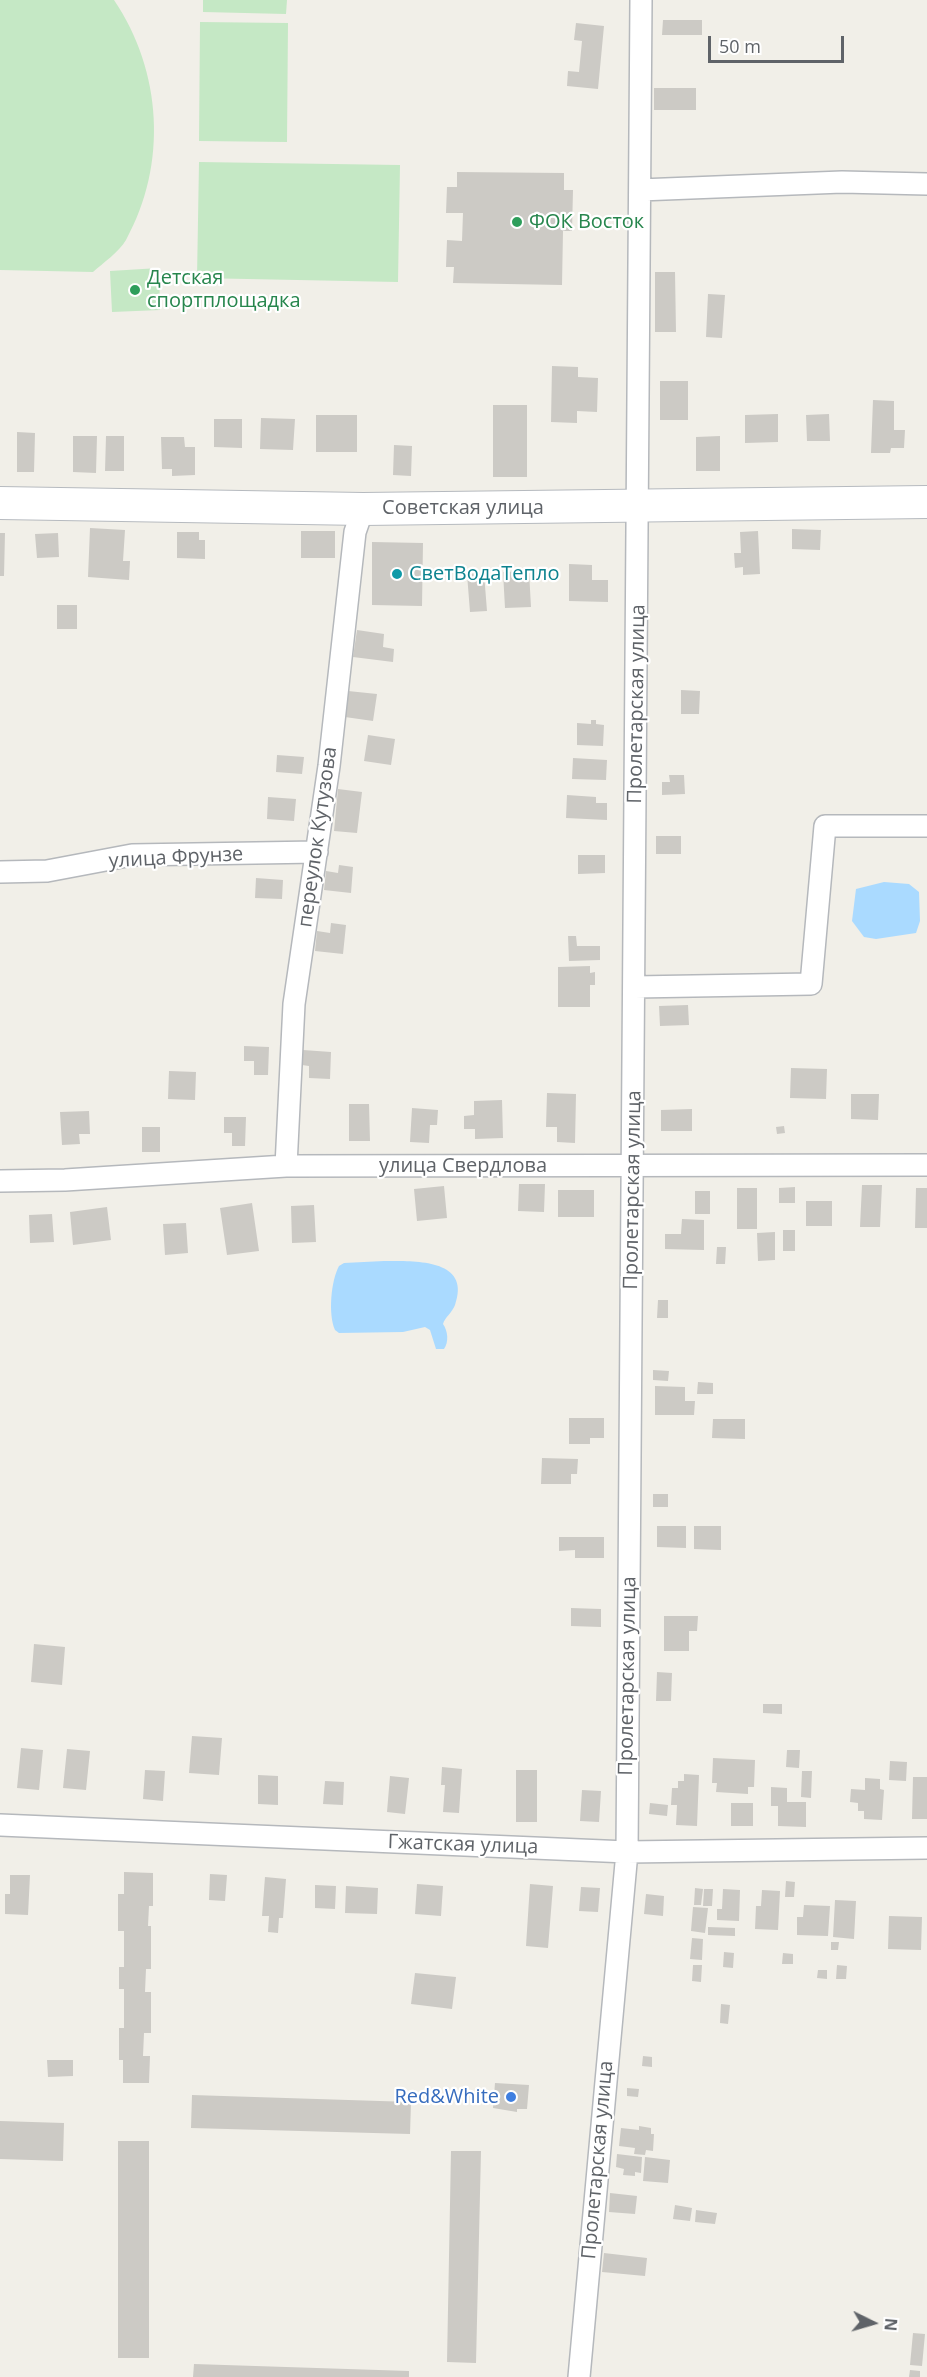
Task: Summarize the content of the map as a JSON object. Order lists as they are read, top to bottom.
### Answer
{
  "streets": {
    "main road": ["Советская улица"],
    "street": [
      "Пролетарская улица",
      "переулок Кутузова",
      "улица Фрунзе",
      "улица Свердлова",
      "Гжатская улица"
    ]
  },
  "crossings": [
    ["Советская улица", "Пролетарская улица"],
    ["Советская улица", "переулок Кутузова"],
    ["Пролетарская улица", "улица Свердлова"],
    ["Пролетарская улица", "Гжатская улица"],
    ["переулок Кутузова", "улица Фрунзе"],
    ["переулок Кутузова", "улица Свердлова"]
  ],
  "places": [
    "ФОК Восток",
    "Детская спортплощадка",
    "СветВодаТепло",
    "Red&White"
  ],
  "scale_bar": "50 m",
  "north": "right"
}
